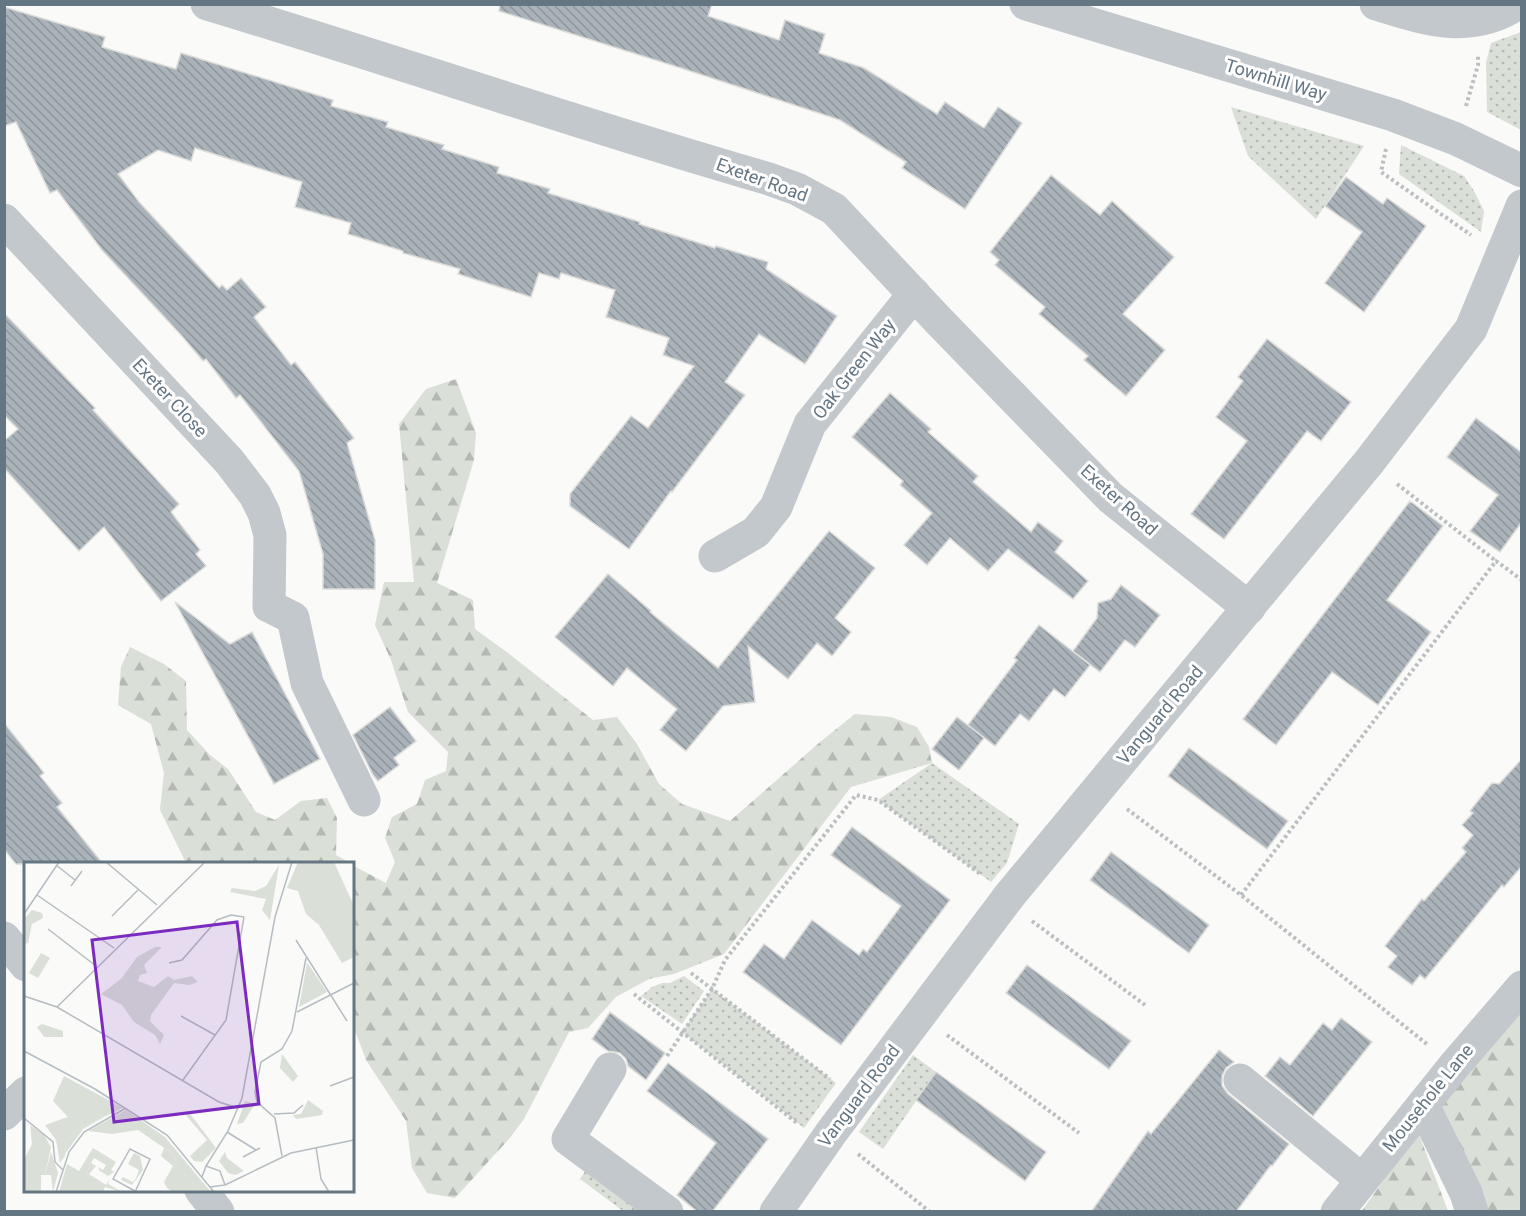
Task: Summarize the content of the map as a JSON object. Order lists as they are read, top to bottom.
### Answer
{
  "streets": {
    "street": [
      "Townhill Way",
      "Exeter Road",
      "Oak Green Way",
      "Exeter Close",
      "Vanguard Road",
      "Mousehole Lane"
    ]
  },
  "crossings": [
    ["Exeter Road", "Oak Green Way"],
    ["Exeter Road", "Vanguard Road"]
  ]
}
